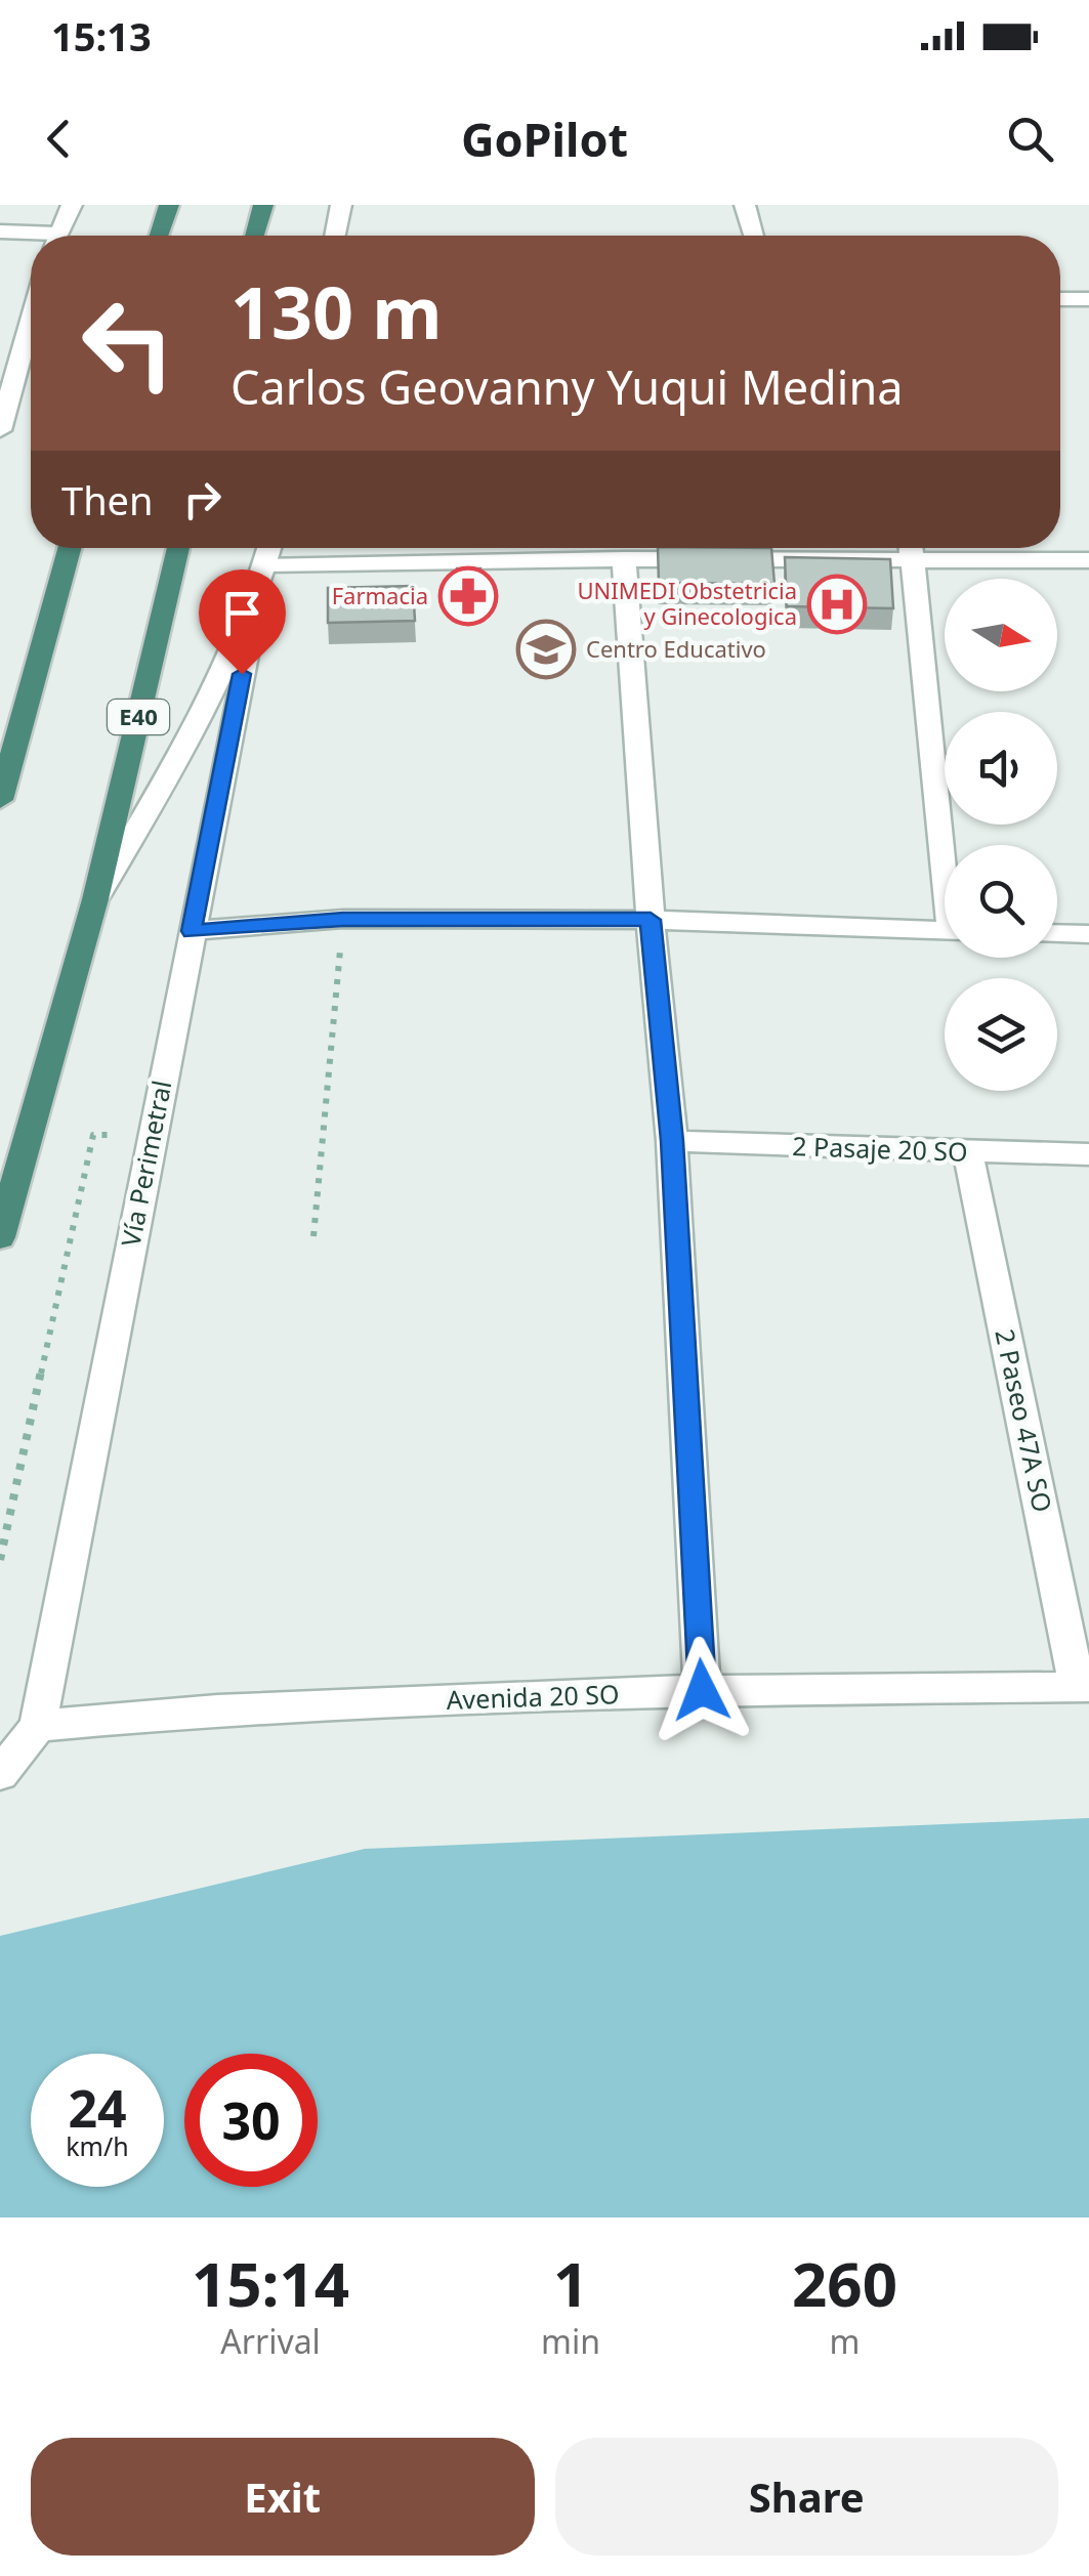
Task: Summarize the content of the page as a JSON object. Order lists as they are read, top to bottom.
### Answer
{
  "streets": {
    "highway": ["E40", "Vía Perimetral"],
    "street": ["2 Pasaje 20 SO", "2 Paseo 47A SO", "Avenida 20 SO"]
  },
  "crossings": [
    ["2 Pasaje 20 SO", "2 Paseo 47A SO"],
    ["Vía Perimetral", "Avenida 20 SO"],
    ["2 Paseo 47A SO", "Avenida 20 SO"]
  ],
  "places": {
    "pharmacy": ["Farmacia"],
    "hospital": ["UNIMEDI Obstetricia y Ginecologica"],
    "school or university": ["Centro Educativo"]
  },
  "north": "right",
  "page": {
    "status": "15:13",
    "header": "GoPilot",
    "turn": ["130 m", "Carlos Geovanny Yuqui Medina"],
    "then": "Then",
    "speed": "24 km/h",
    "limit": "30",
    "eta": [
      "15:14",
      "Arrival",
      "1",
      "min",
      "260",
      "m"
    ],
    "buttons": ["Exit", "Share"]
  }
}
